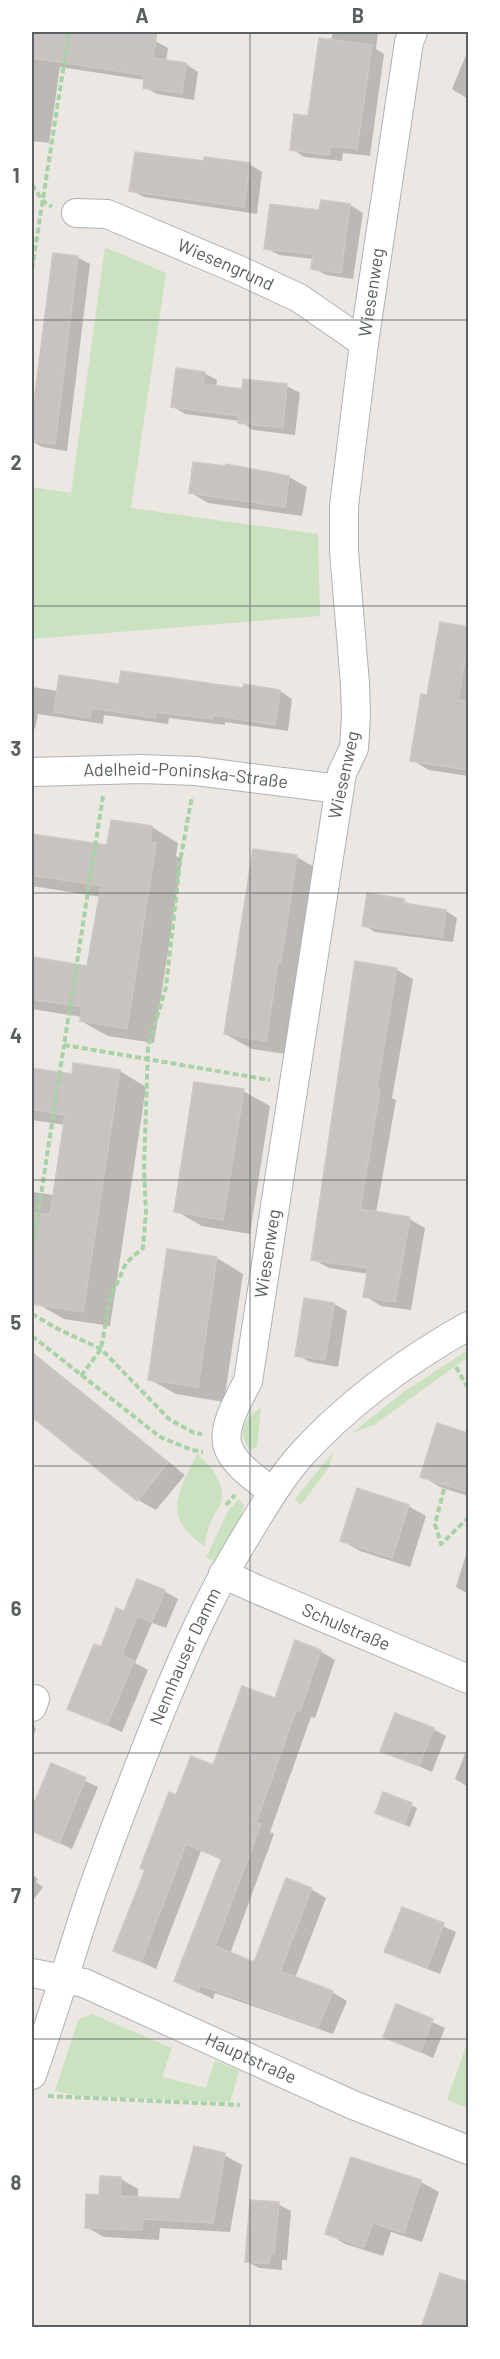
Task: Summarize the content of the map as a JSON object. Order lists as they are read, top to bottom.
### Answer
{
  "streets": {
    "street": [
      "Wiesengrund",
      "Wiesenweg",
      "Adelheid-Poninska-Straße",
      "Schulstraße",
      "Nennhauser Damm",
      "Hauptstraße"
    ]
  },
  "crossings": [
    ["Wiesengrund", "Wiesenweg"],
    ["Wiesenweg", "Adelheid-Poninska-Straße"],
    ["Schulstraße", "Nennhauser Damm"],
    ["Nennhauser Damm", "Hauptstraße"]
  ],
  "grid": {
    "columns": ["A", "B"],
    "rows": [
      "1",
      "2",
      "3",
      "4",
      "5",
      "6",
      "7",
      "8"
    ]
  }
}
